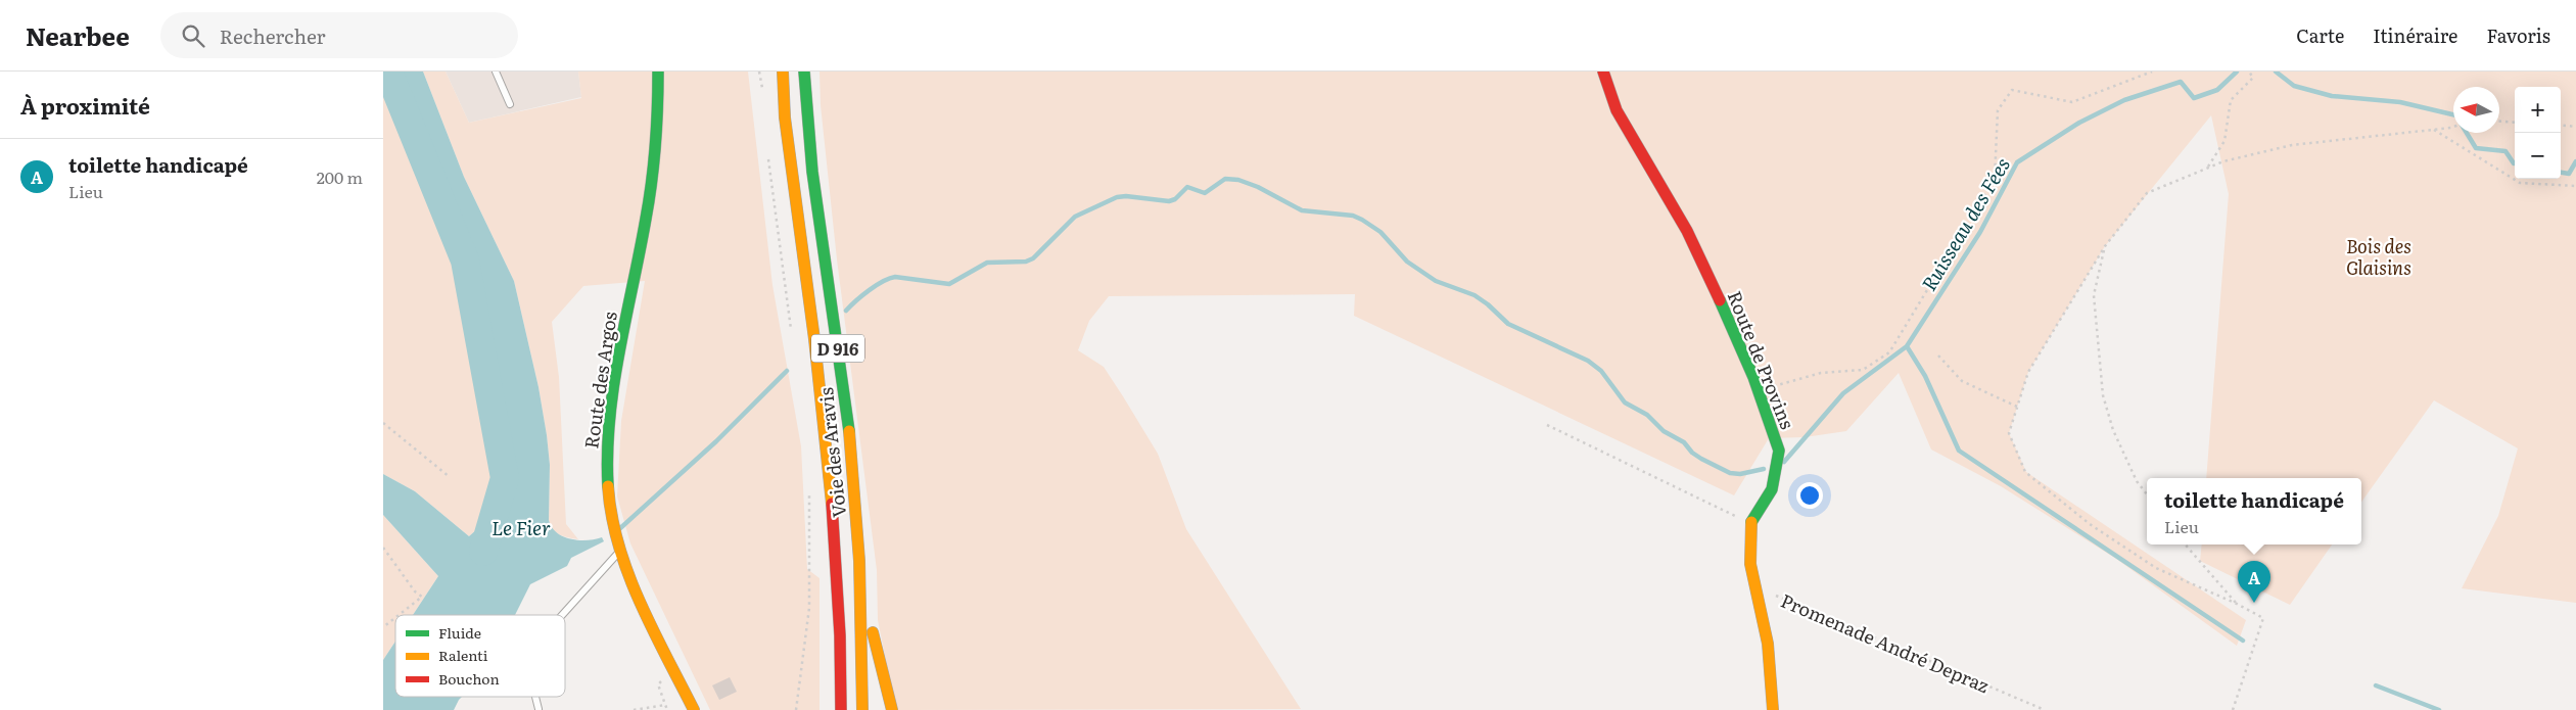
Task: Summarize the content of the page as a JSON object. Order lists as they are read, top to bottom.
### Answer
{
  "streets": {
    "main road": [
      "D 916",
      "Route de Provins",
      "Route des Argos",
      "Voie des Aravis"
    ],
    "path": ["Promenade André Depraz"]
  },
  "water": ["Ruisseau des Fées", "Le Fier"],
  "parks": ["Bois des Glaisins"],
  "legend": ["Fluide", "Ralenti", "Bouchon"],
  "north": "left",
  "page": {
    "header": "Nearbee",
    "search": "Rechercher",
    "nav": ["Carte", "Itinéraire", "Favoris"],
    "heading": "À proximité",
    "map_buttons": ["+", "−"],
    "list": [
      {
        "mark": "A",
        "name": "toilette handicapé",
        "note": "Lieu",
        "value": "200 m"
      }
    ],
    "popup": ["toilette handicapé", "Lieu"],
    "pins": "A"
  }
}
